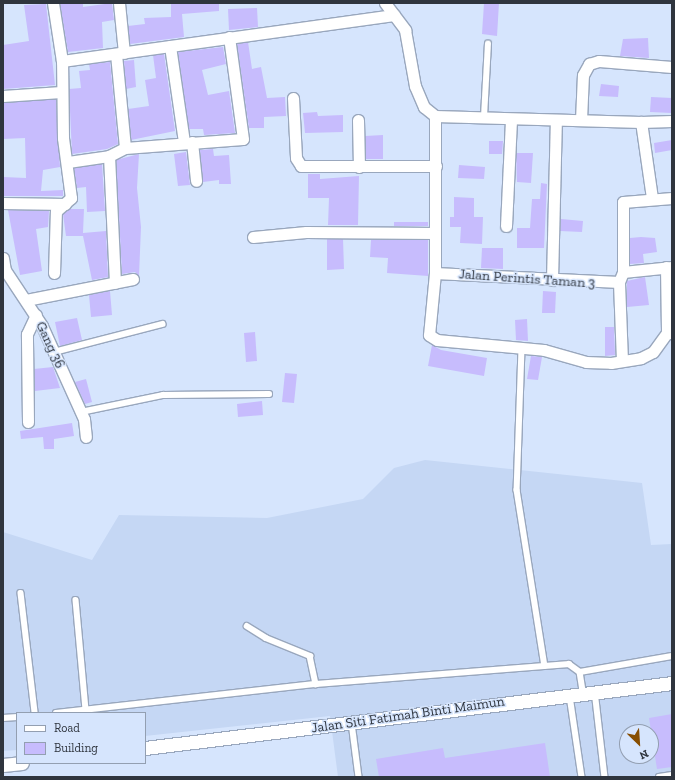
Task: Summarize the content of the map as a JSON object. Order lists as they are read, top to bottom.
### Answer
{
  "streets": {
    "street": ["Jalan Perintis Taman 3", "Gang 36", "Jalan Siti Fatimah Binti Maimun"]
  },
  "legend": ["Road", "Building"],
  "north": "bottom right"
}
